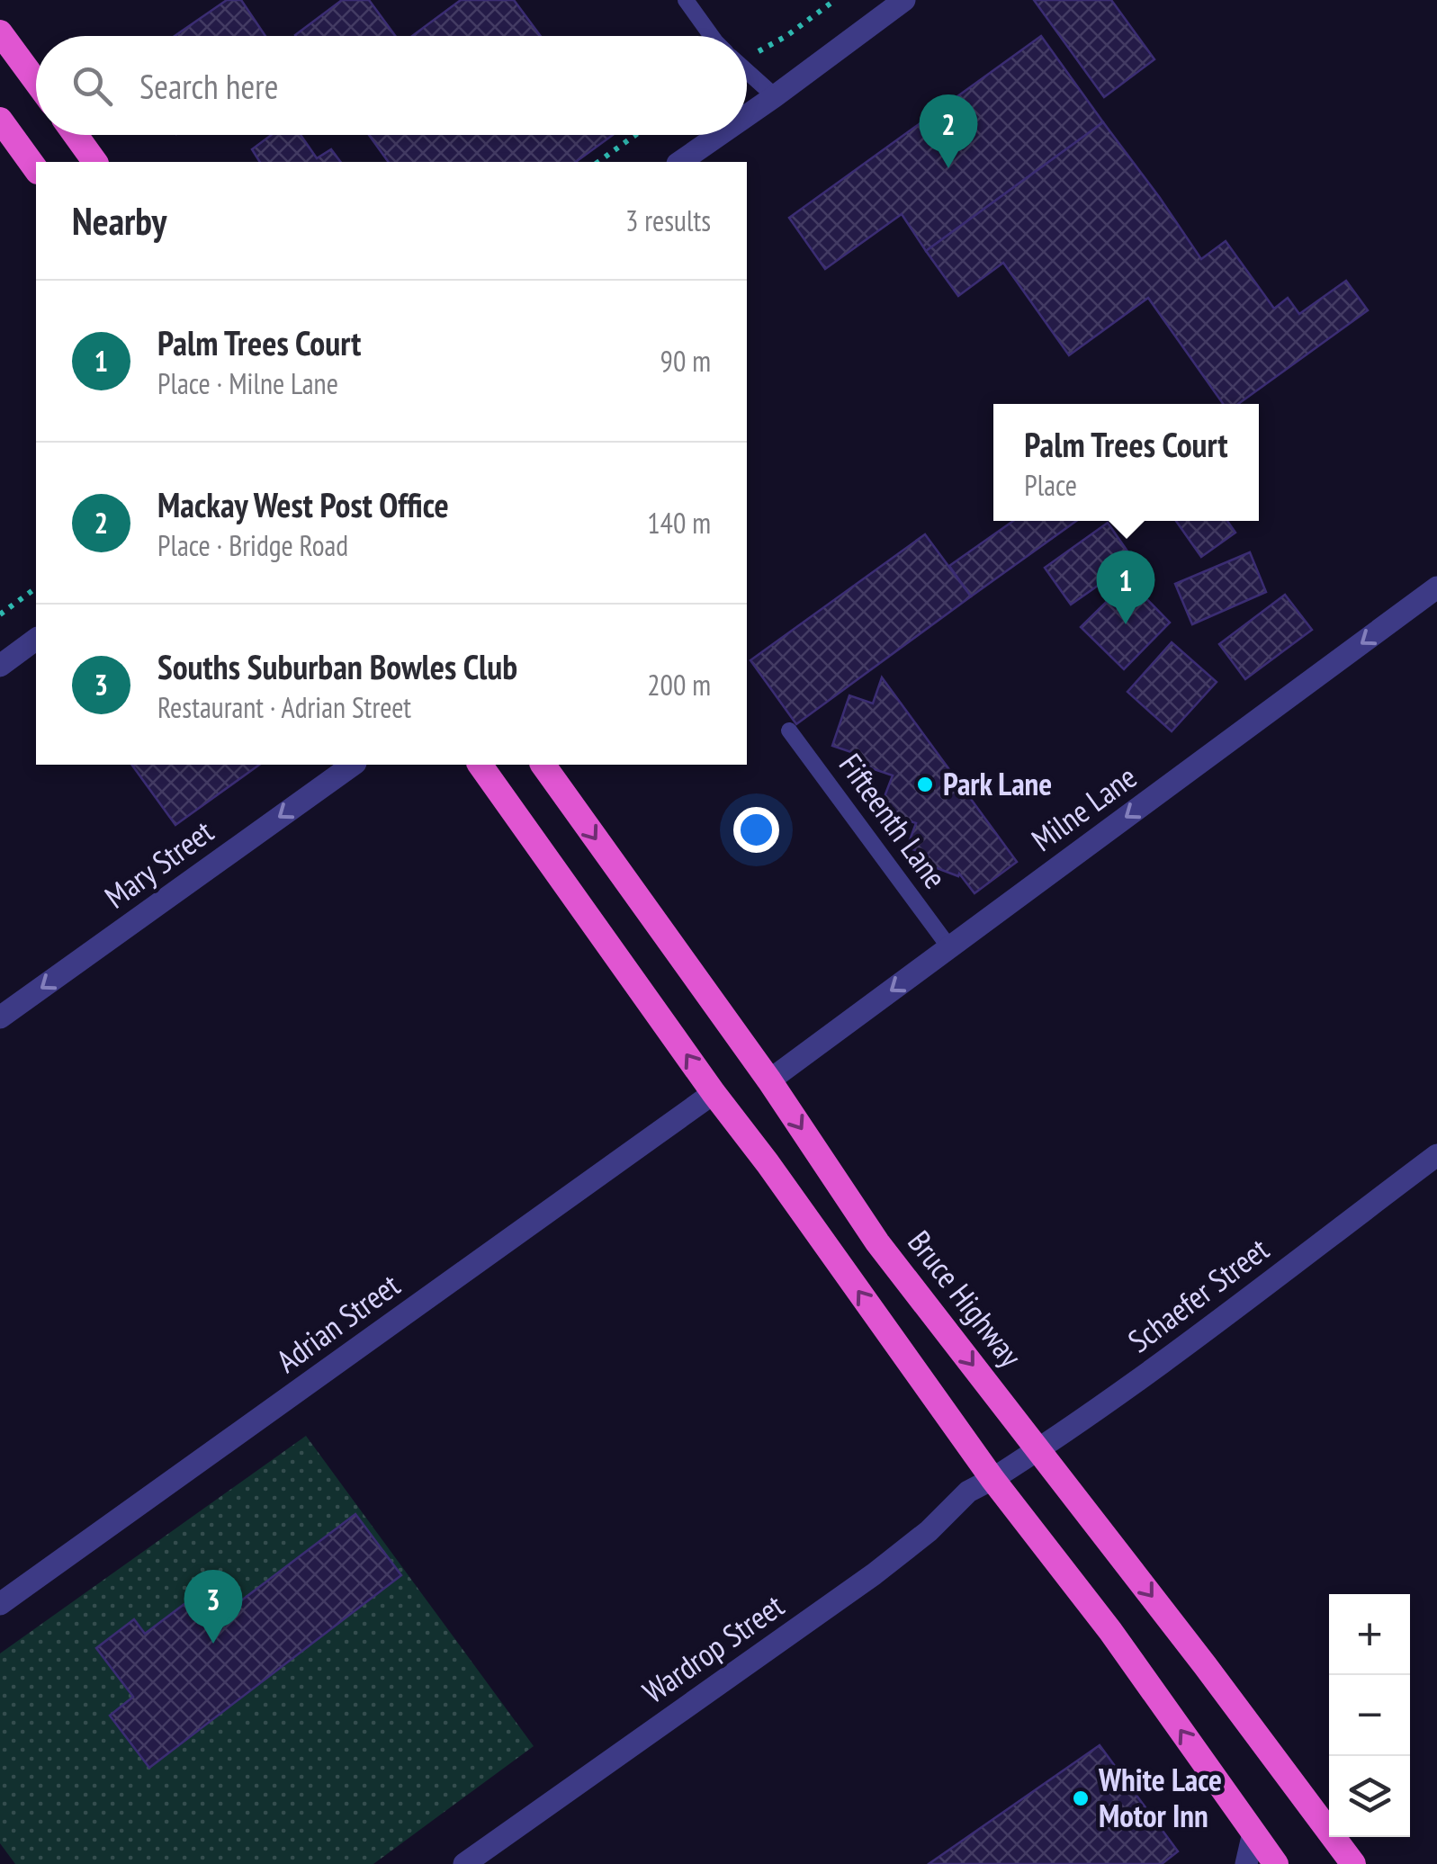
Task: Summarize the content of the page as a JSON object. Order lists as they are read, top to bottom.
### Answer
{
  "streets": {
    "highway": ["Bruce Highway"],
    "street": [
      "Milne Lane",
      "Mary Street",
      "Schaefer Street",
      "Adrian Street",
      "Wardrop Street"
    ],
    "lane": ["Fifteenth Lane"]
  },
  "crossings": [
    ["Milne Lane", "Fifteenth Lane"],
    ["Milne Lane", "Bruce Highway"],
    ["Schaefer Street", "Bruce Highway"],
    ["Schaefer Street", "Wardrop Street"]
  ],
  "one_way": ["Milne Lane", "Mary Street"],
  "places": ["Park Lane", "White Lace Motor Inn"],
  "page": {
    "search": "Search here",
    "pins": ["2", "1", "3"],
    "heading": ["Nearby", "3 results"],
    "list": [
      {
        "mark": "1",
        "name": "Palm Trees Court",
        "note": "Place · Milne Lane",
        "value": "90 m"
      },
      {
        "mark": "2",
        "name": "Mackay West Post Office",
        "note": "Place · Bridge Road",
        "value": "140 m"
      },
      {
        "mark": "3",
        "name": "Souths Suburban Bowles Club",
        "note": "Restaurant · Adrian Street",
        "value": "200 m"
      }
    ],
    "popup": ["Palm Trees Court", "Place"],
    "map_buttons": ["+", "−"]
  }
}
